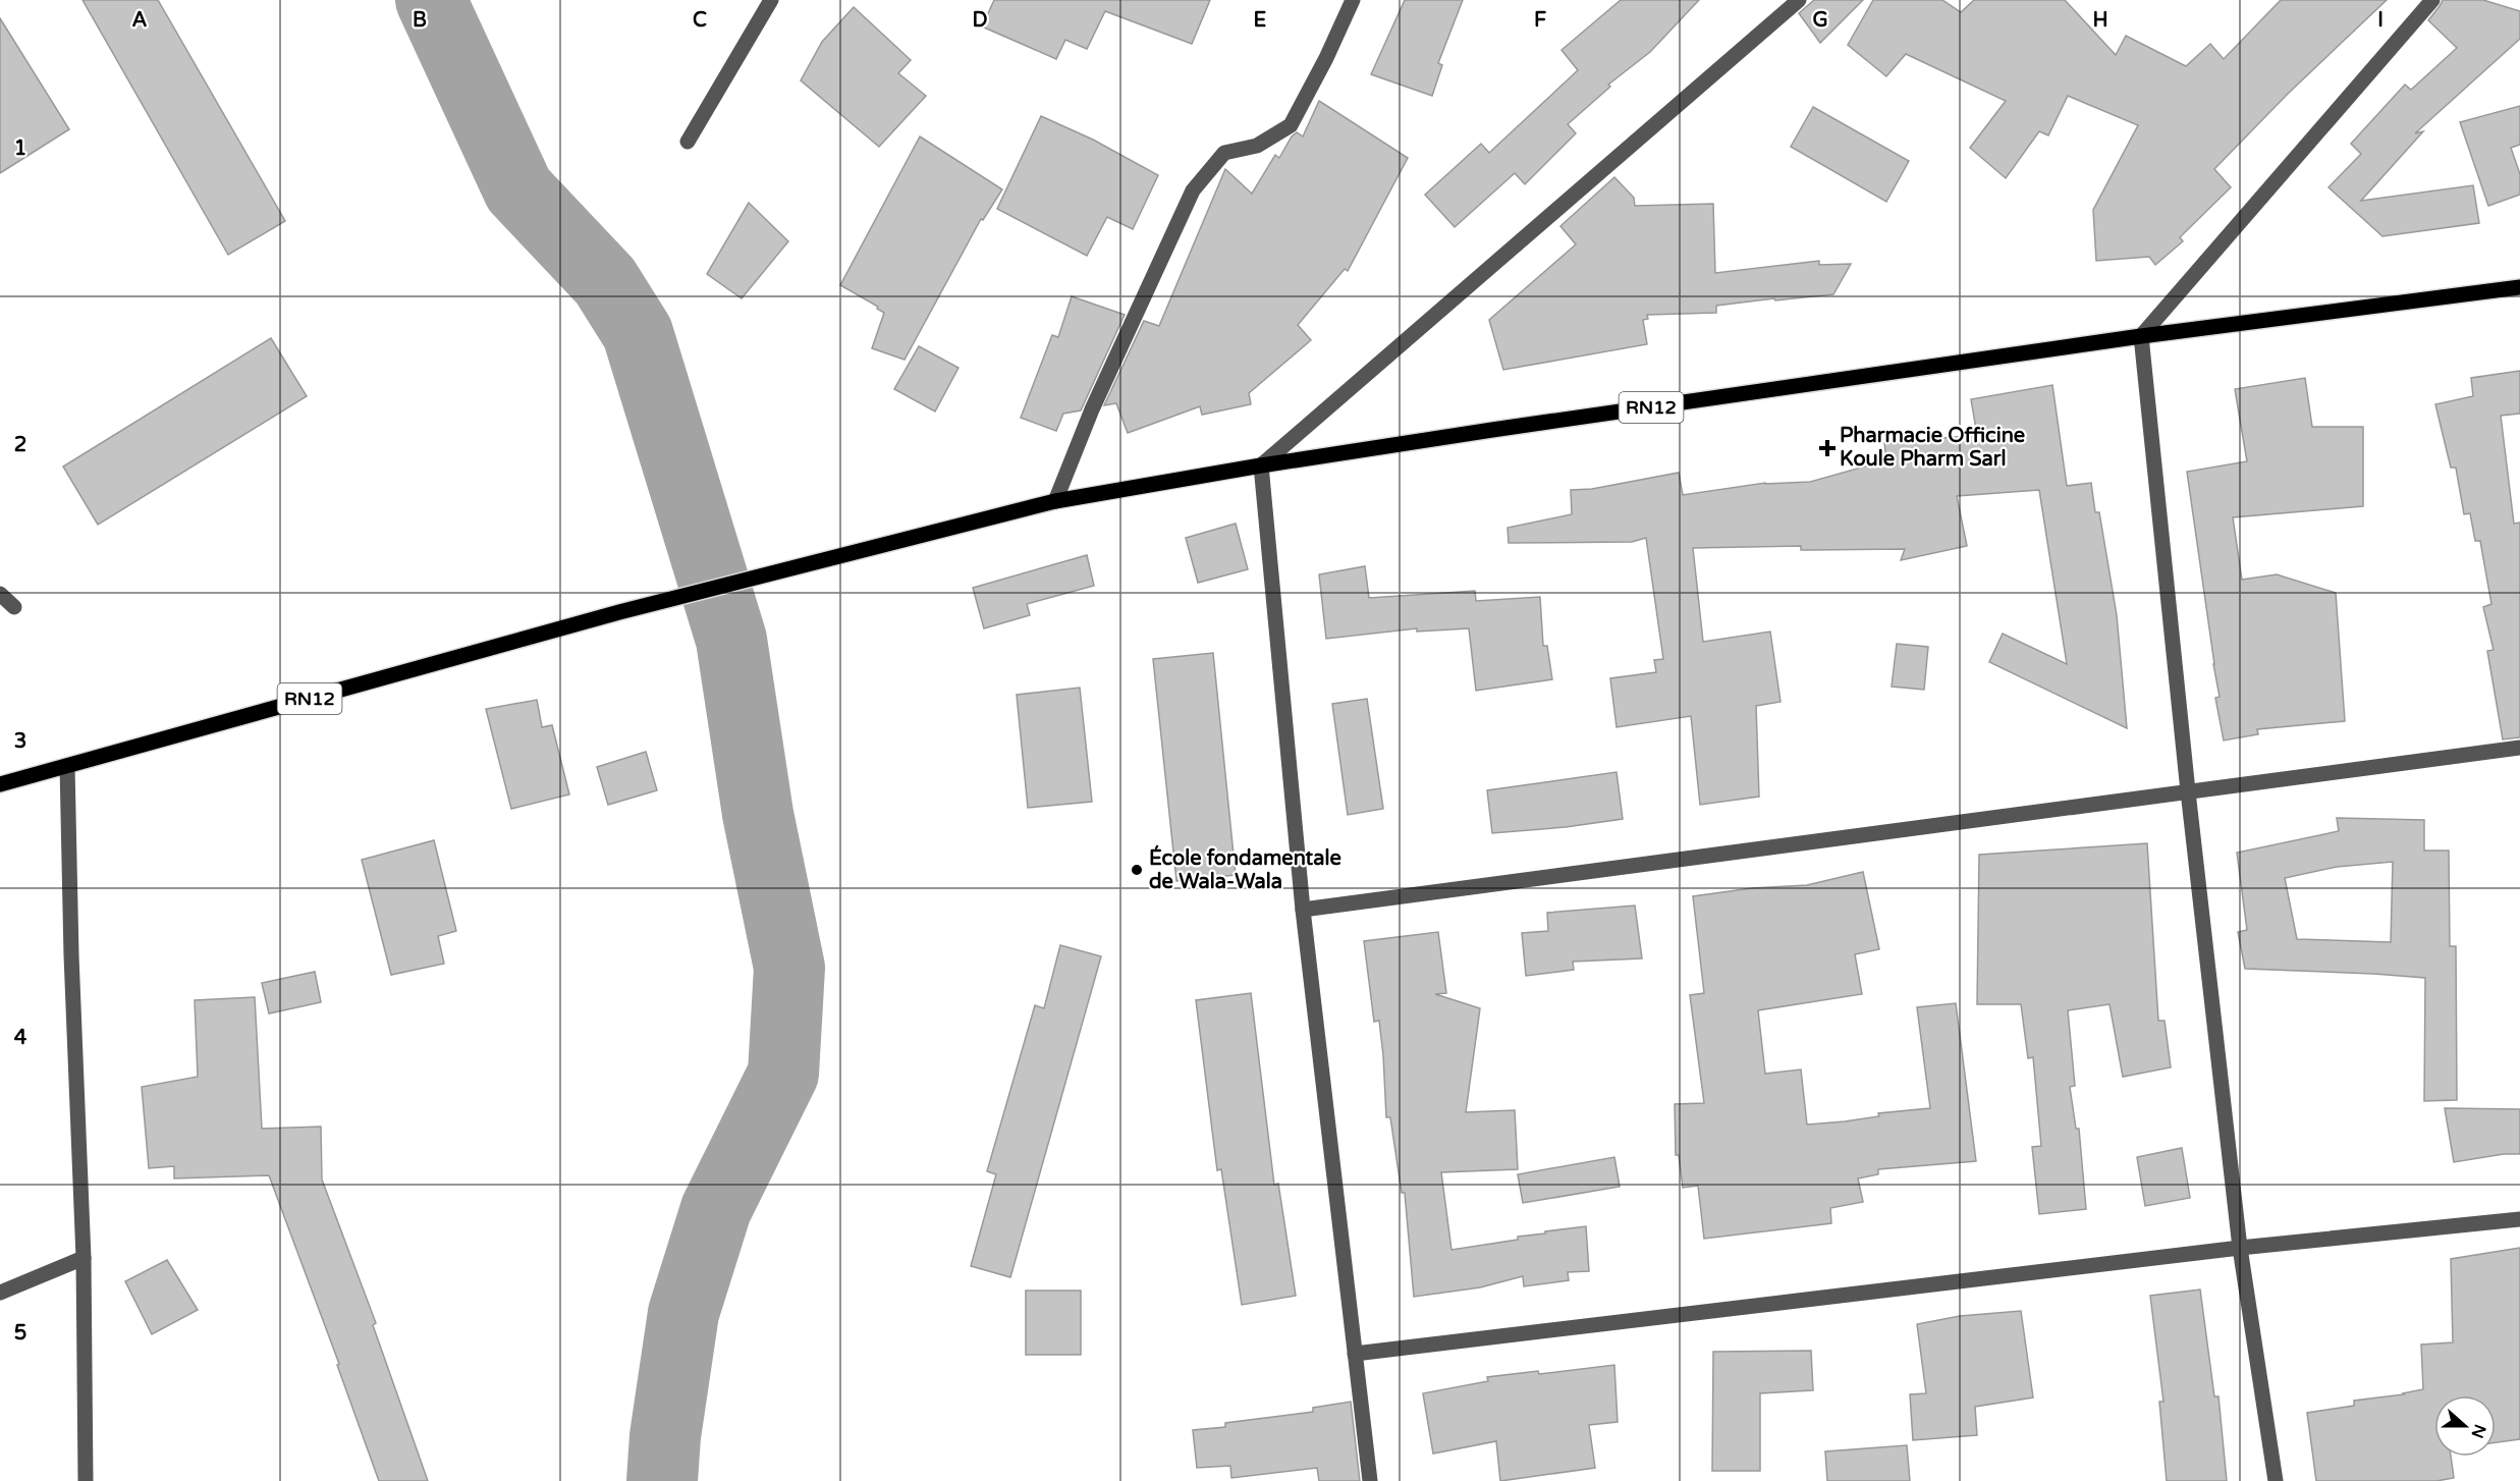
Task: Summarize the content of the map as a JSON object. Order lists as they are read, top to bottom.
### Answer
{
  "streets": {
    "main road": ["RN12"]
  },
  "places": {
    "health": ["Pharmacie Officine Koule Pharm Sarl"],
    "other": ["École fondamentale de Wala-Wala"]
  },
  "north": "right",
  "grid": {
    "columns": [
      "A",
      "B",
      "C",
      "D",
      "E",
      "F",
      "G",
      "H",
      "I"
    ],
    "rows": [
      "1",
      "2",
      "3",
      "4",
      "5"
    ]
  }
}
